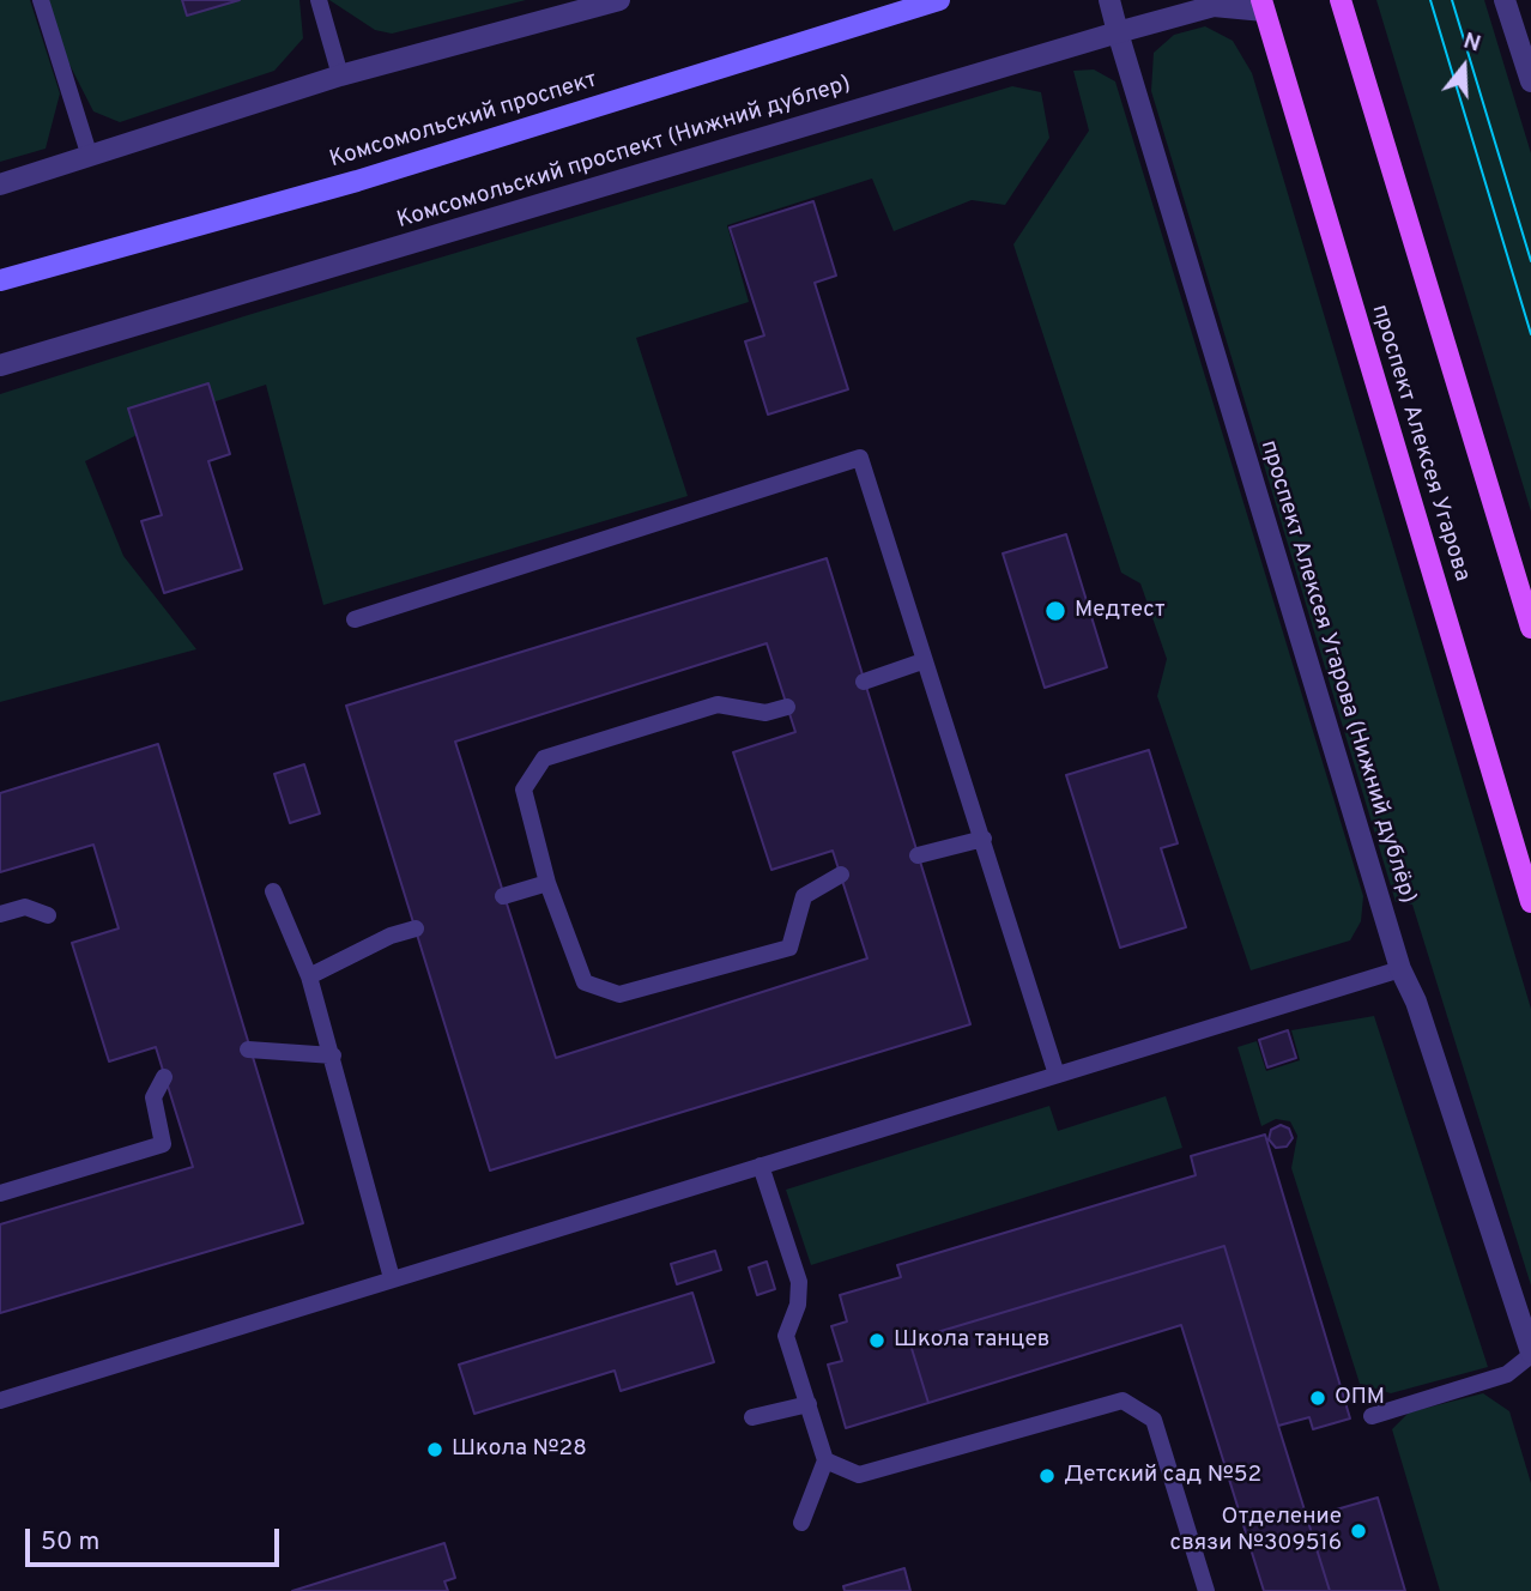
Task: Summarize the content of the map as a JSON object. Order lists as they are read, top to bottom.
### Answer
{
  "streets": {
    "main road": ["Комсомольский проспект", "проспект Алексея Угарова"],
    "street": ["Комсомольский проспект (Нижний дублер)", "проспект Алексея Угарова (Нижний дублёр)"]
  },
  "crossings": [
    ["Комсомольский проспект (Нижний дублер)", "проспект Алексея Угарова"],
    ["Комсомольский проспект (Нижний дублер)", "проспект Алексея Угарова (Нижний дублёр)"]
  ],
  "places": [
    "Медтест",
    "Школа танцев",
    "ОПМ",
    "Школа №28",
    "Детский сад №52",
    "Отделение связи №309516"
  ],
  "scale_bar": "50 m",
  "north": "top"
}
